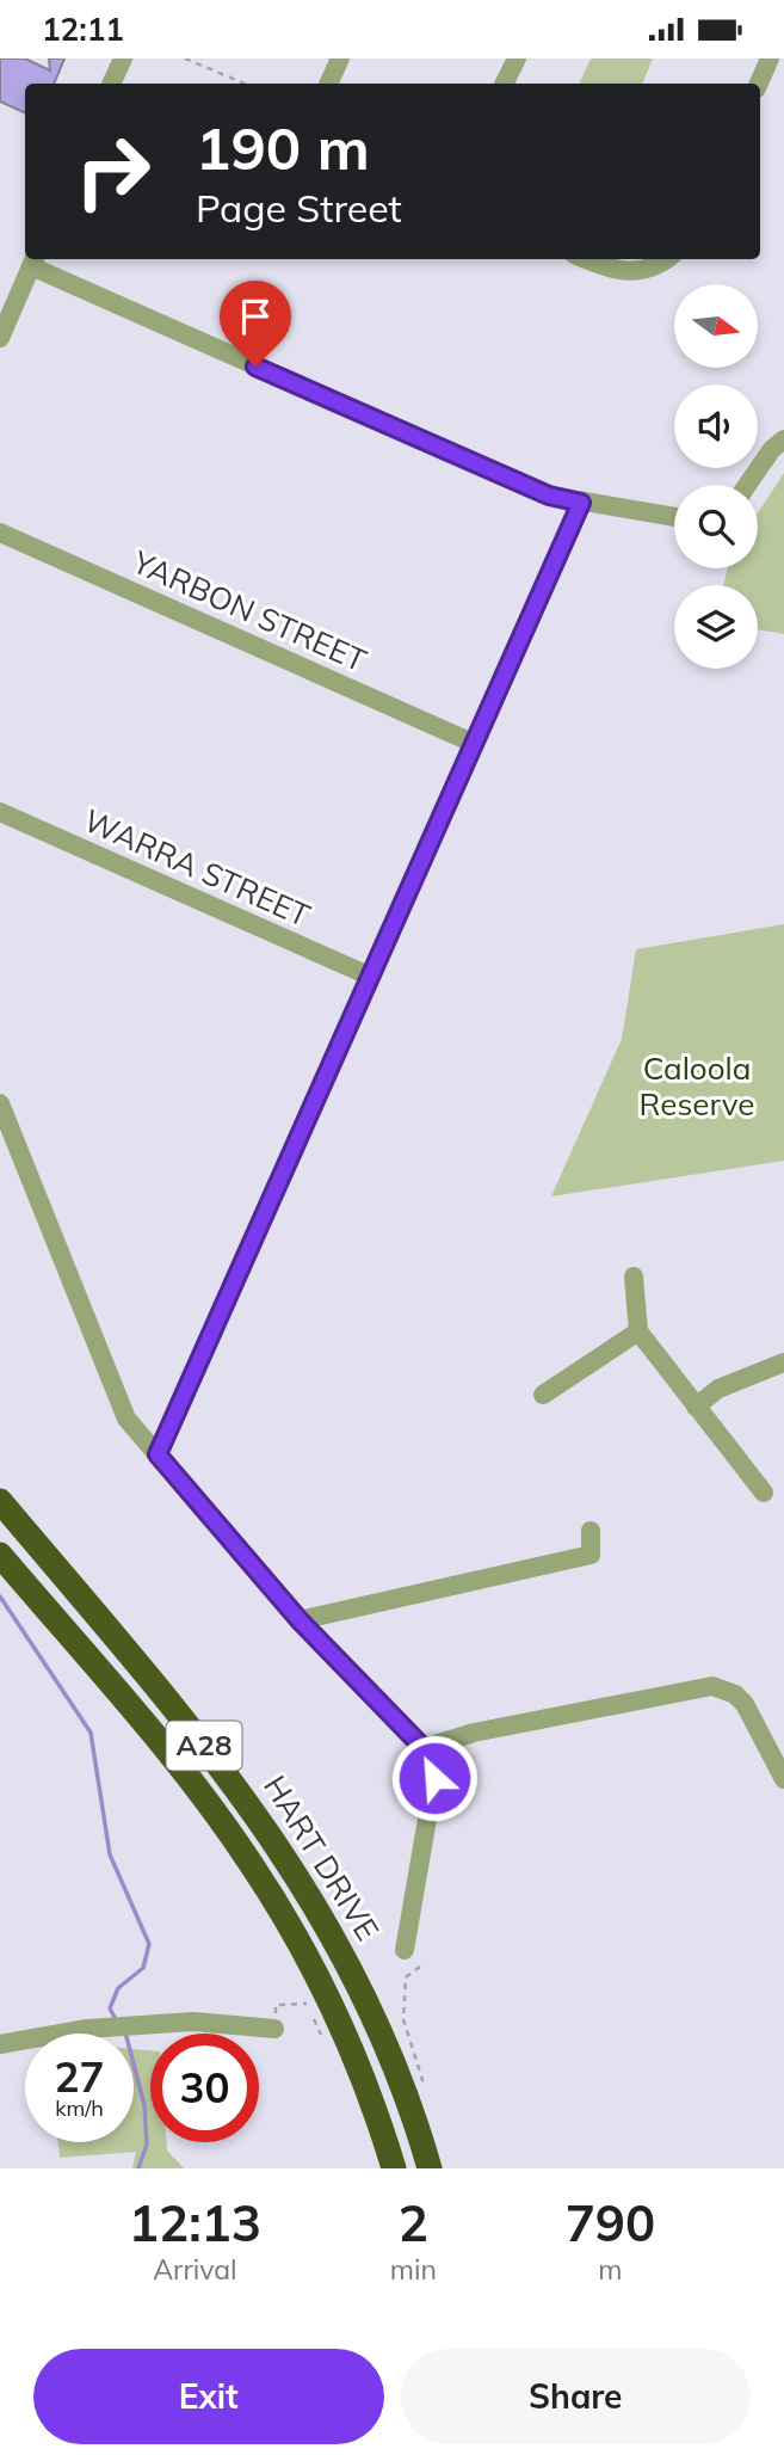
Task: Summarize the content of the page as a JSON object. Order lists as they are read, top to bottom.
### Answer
{
  "streets": {
    "highway": ["A28", "HART DRIVE"],
    "street": ["YARBON STREET", "WARRA STREET"]
  },
  "parks": ["Caloola Reserve"],
  "north": "right",
  "page": {
    "status": "12:11",
    "turn": ["190 m", "Page Street"],
    "speed": "27 km/h",
    "limit": "30",
    "eta": [
      "12:13",
      "Arrival",
      "2",
      "min",
      "790",
      "m"
    ],
    "buttons": ["Exit", "Share"]
  }
}
